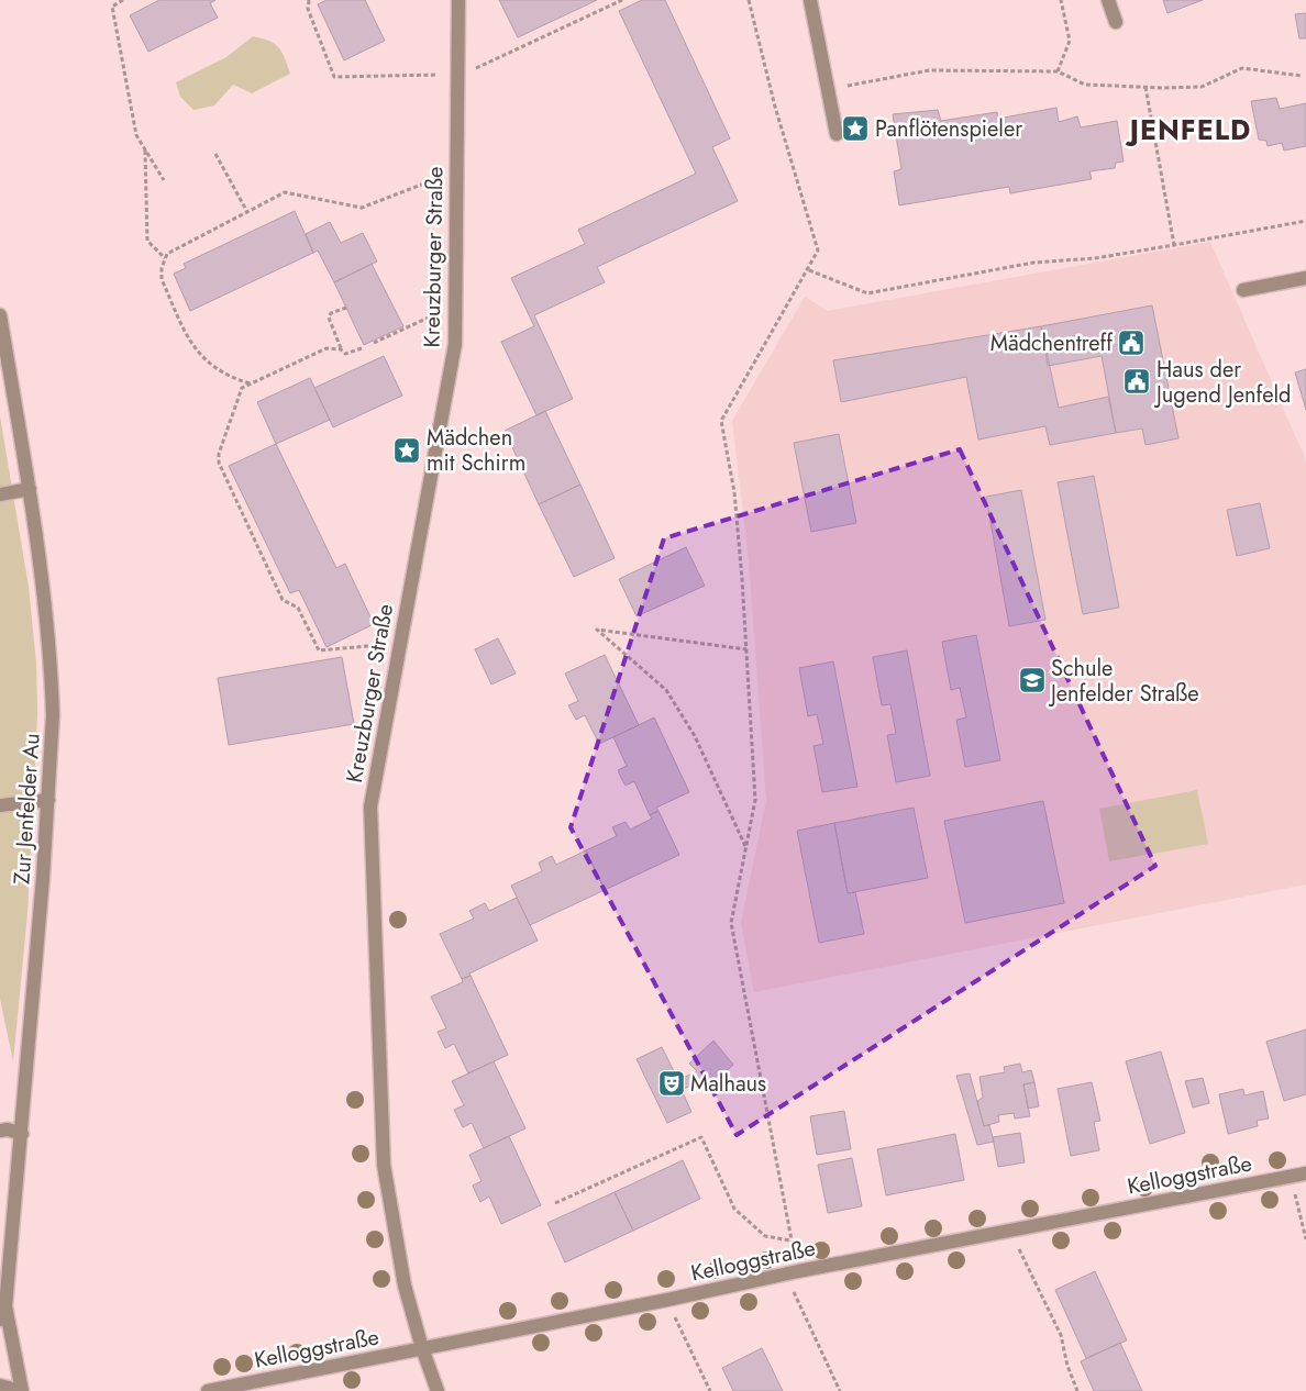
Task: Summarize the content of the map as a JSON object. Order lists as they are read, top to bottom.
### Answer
{
  "streets": {
    "street": ["Kreuzburger Straße", "Zur Jenfelder Au", "Kelloggstraße"]
  },
  "crossings": [
    ["Kreuzburger Straße", "Kelloggstraße"]
  ],
  "districts": ["JENFELD"],
  "places": {
    "place": ["Panflötenspieler", "Mädchen mit Schirm"],
    "public building": ["Mädchentreff", "Haus der Jugend Jenfeld"],
    "school or university": ["Schule Jenfelder Straße"],
    "theatre": ["Malhaus"]
  }
}
